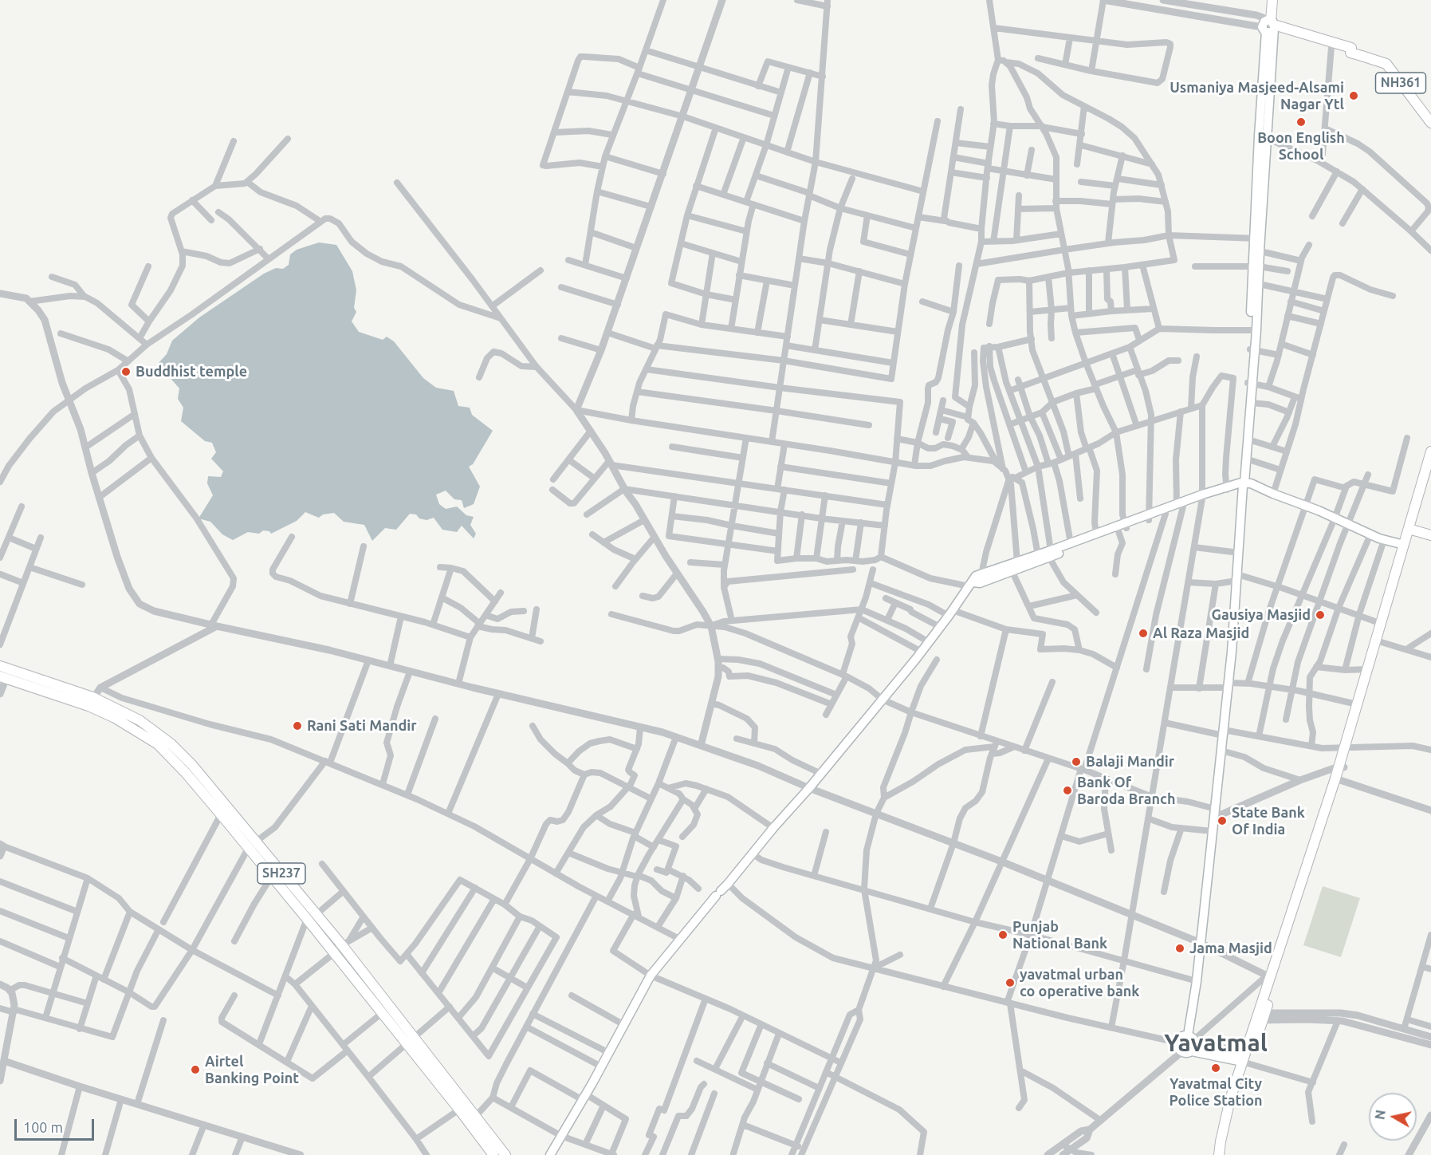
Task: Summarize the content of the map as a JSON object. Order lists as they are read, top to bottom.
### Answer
{
  "streets": {
    "main road": ["NH361", "SH237"]
  },
  "districts": ["Yavatmal"],
  "places": [
    "Usmaniya Masjeed-Alsami Nagar Ytl",
    "Boon English School",
    "Buddhist temple",
    "Gausiya Masjid",
    "Al Raza Masjid",
    "Rani Sati Mandir",
    "Balaji Mandir",
    "Bank Of Baroda Branch",
    "State Bank Of India",
    "Punjab National Bank",
    "Jama Masjid",
    "yavatmal urban co operative bank",
    "Yavatmal City Police Station",
    "Airtel Banking Point"
  ],
  "scale_bar": "100 m",
  "north": "left"
}
